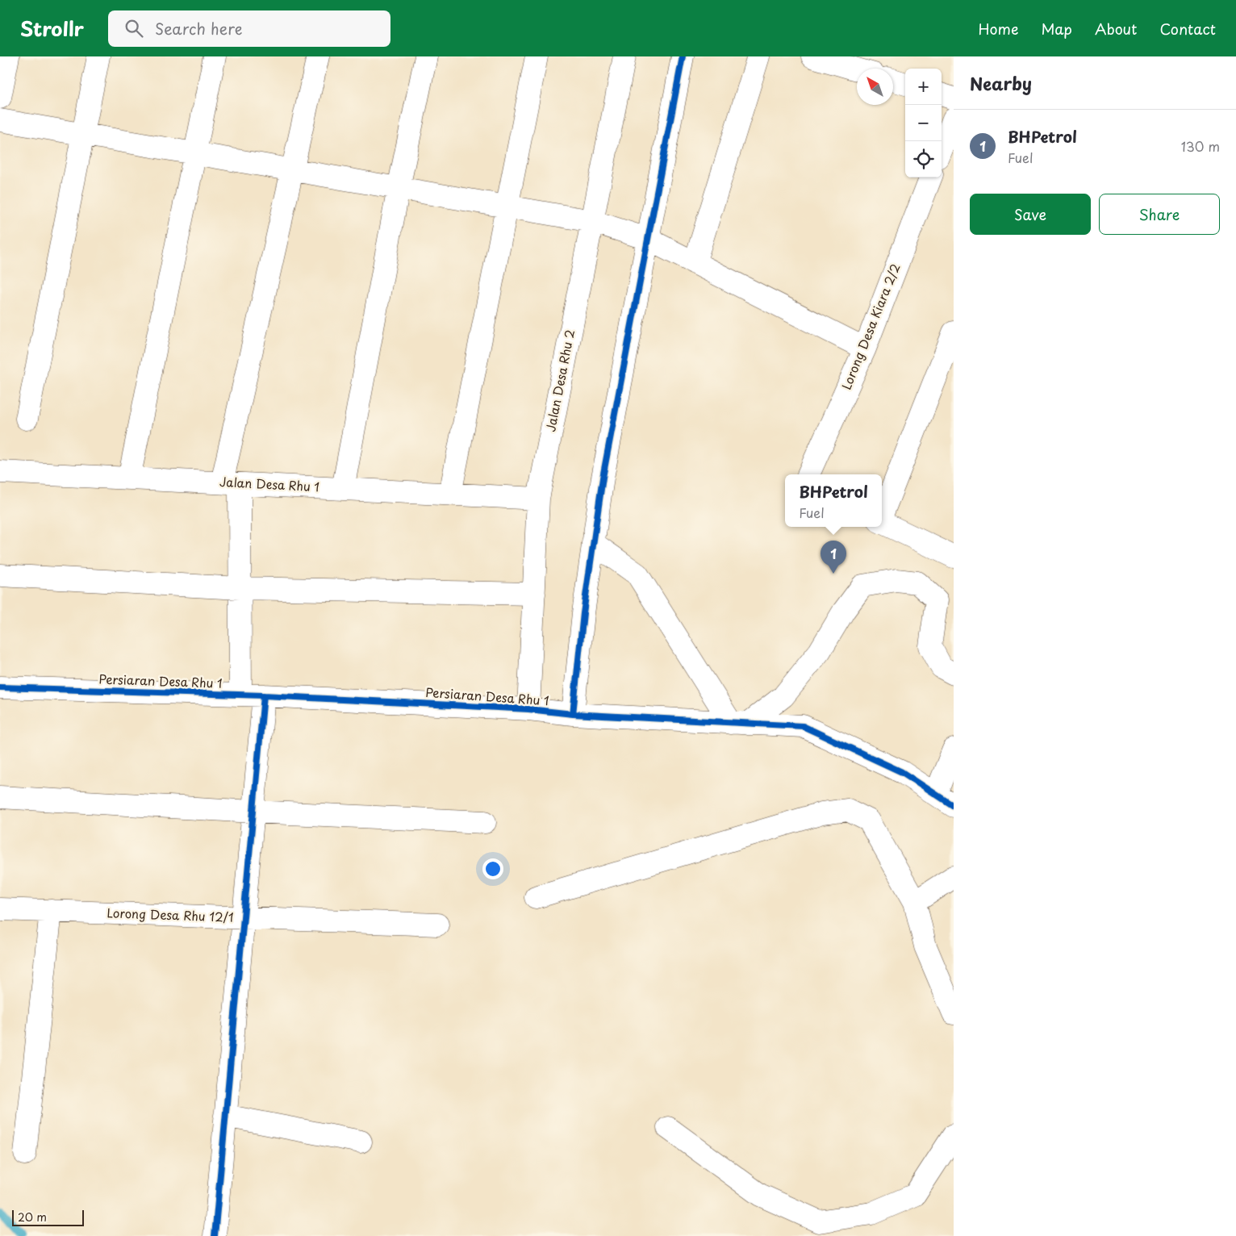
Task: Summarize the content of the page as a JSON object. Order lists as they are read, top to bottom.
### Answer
{
  "streets": {
    "street": [
      "Lorong Desa Kiara 2/2",
      "Jalan Desa Rhu 2",
      "Jalan Desa Rhu 1",
      "Persiaran Desa Rhu 1",
      "Lorong Desa Rhu 12/1"
    ]
  },
  "crossings": [
    ["Jalan Desa Rhu 2", "Jalan Desa Rhu 1"],
    ["Jalan Desa Rhu 2", "Persiaran Desa Rhu 1"]
  ],
  "scale_bar": "20 m",
  "north": "top left",
  "page": {
    "header": "Strollr",
    "search": "Search here",
    "nav": [
      "Home",
      "Map",
      "About",
      "Contact"
    ],
    "heading": "Nearby",
    "map_buttons": ["+", "−"],
    "list": [
      {
        "mark": "1",
        "name": "BHPetrol",
        "note": "Fuel",
        "value": "130 m"
      }
    ],
    "buttons": ["Save", "Share"],
    "popup": ["BHPetrol", "Fuel"],
    "pins": "1",
    "scale": "20 m"
  }
}
